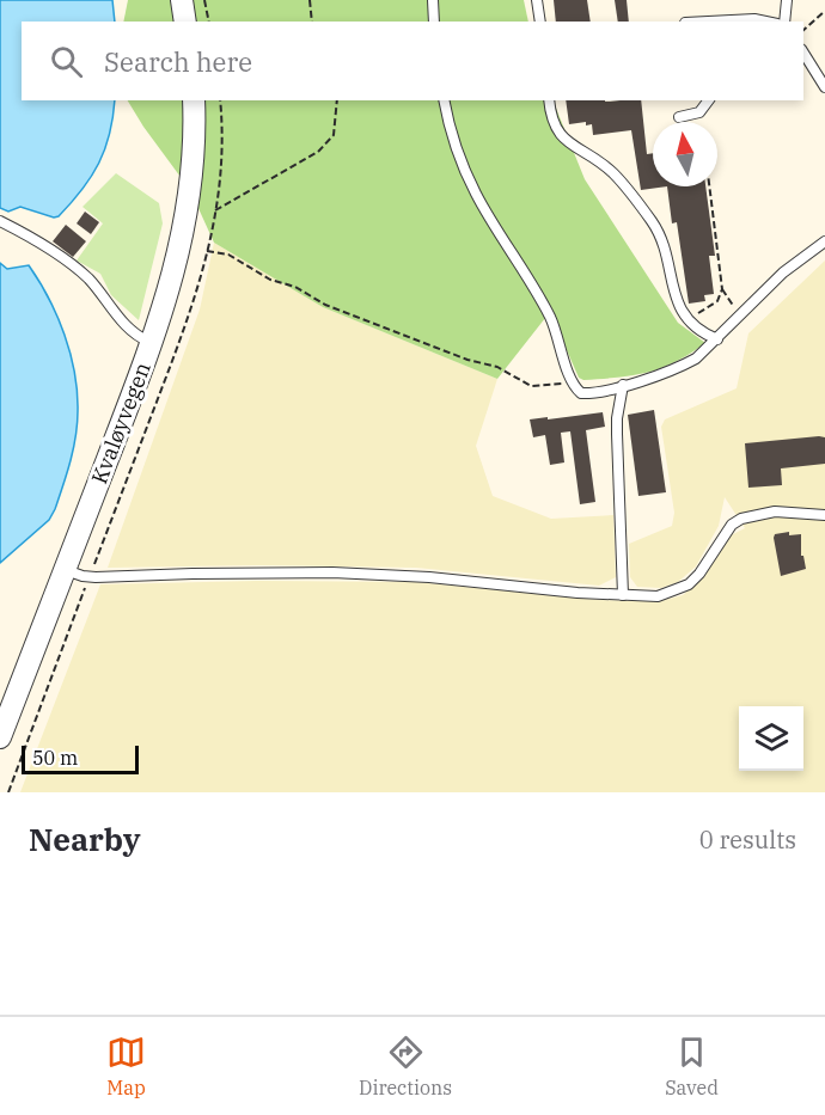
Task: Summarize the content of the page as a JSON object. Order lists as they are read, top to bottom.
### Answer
{
  "streets": {
    "street": ["Kvaløyvegen"]
  },
  "scale_bar": "50 m",
  "north": "top",
  "page": {
    "search": "Search here",
    "scale": "50 m",
    "heading": ["Nearby", "0 results"],
    "nav": ["Map", "Directions", "Saved"]
  }
}
